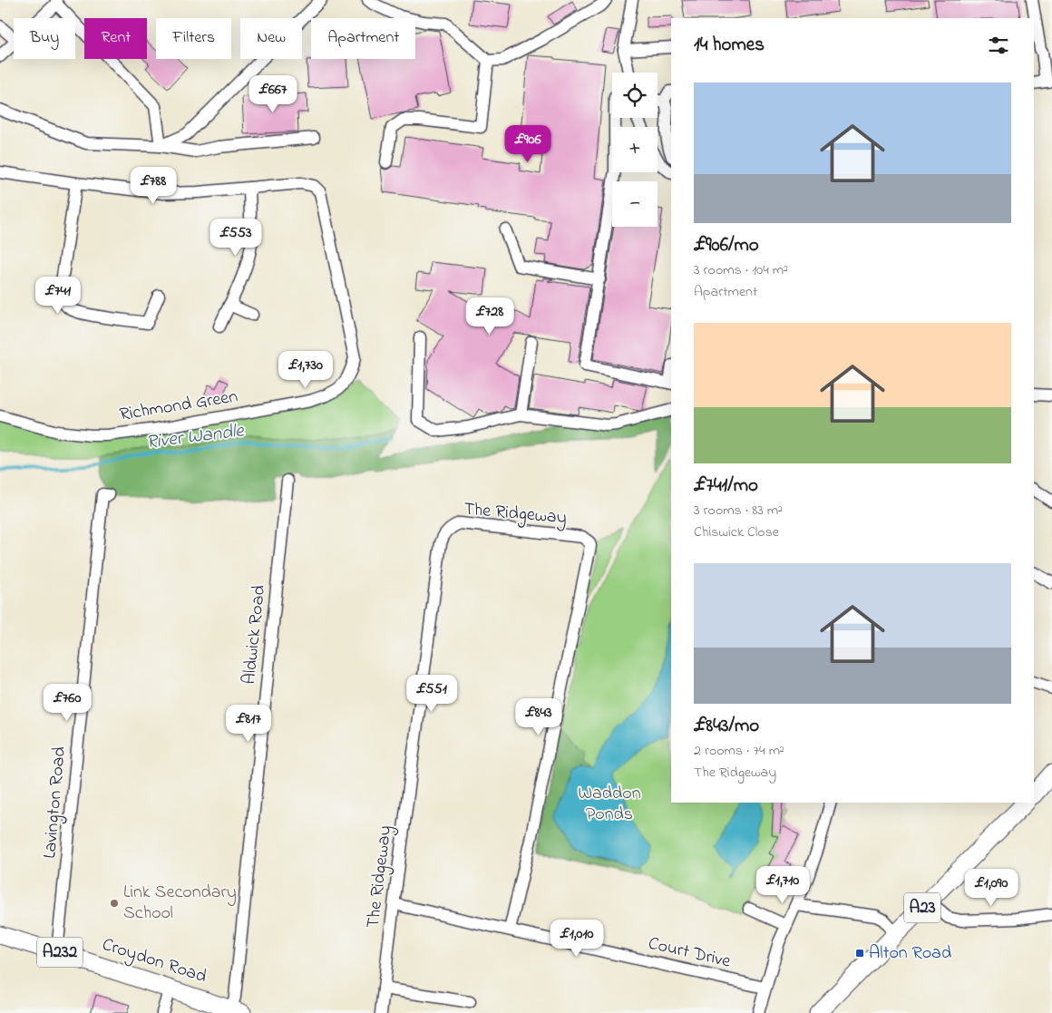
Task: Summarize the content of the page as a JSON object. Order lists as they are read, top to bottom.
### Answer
{
  "streets": {
    "highway": ["A23", "A232", "Croydon Road"],
    "street": [
      "Richmond Green",
      "The Ridgeway",
      "Aldwick Road",
      "Lavington Road",
      "Court Drive"
    ]
  },
  "crossings": [
    ["The Ridgeway", "Court Drive"],
    ["Aldwick Road", "Croydon Road"],
    ["Lavington Road", "Croydon Road"]
  ],
  "water": ["River Wandle"],
  "parks": ["Waddon Ponds"],
  "places": {
    "other": ["Link Secondary School"],
    "transit": ["Alton Road"]
  },
  "page": {
    "chip": [
      "Buy",
      "Rent",
      "Filters",
      "New",
      "Apartment"
    ],
    "heading": "14 homes",
    "map_buttons": ["+", "−"],
    "list": [
      {
        "name": "£906/mo",
        "note": "3 rooms · 104 m² · Apartment"
      },
      {
        "name": "£741/mo",
        "note": "3 rooms · 83 m² · Chiswick Close"
      },
      {
        "name": "£843/mo",
        "note": "2 rooms · 74 m² · The Ridgeway"
      }
    ],
    "price": [
      "£667",
      "£906",
      "£788",
      "£553",
      "£741",
      "£728",
      "£1,730",
      "£551",
      "£760",
      "£843",
      "£817",
      "£1,710",
      "£1,090",
      "£1,010"
    ]
  }
}
